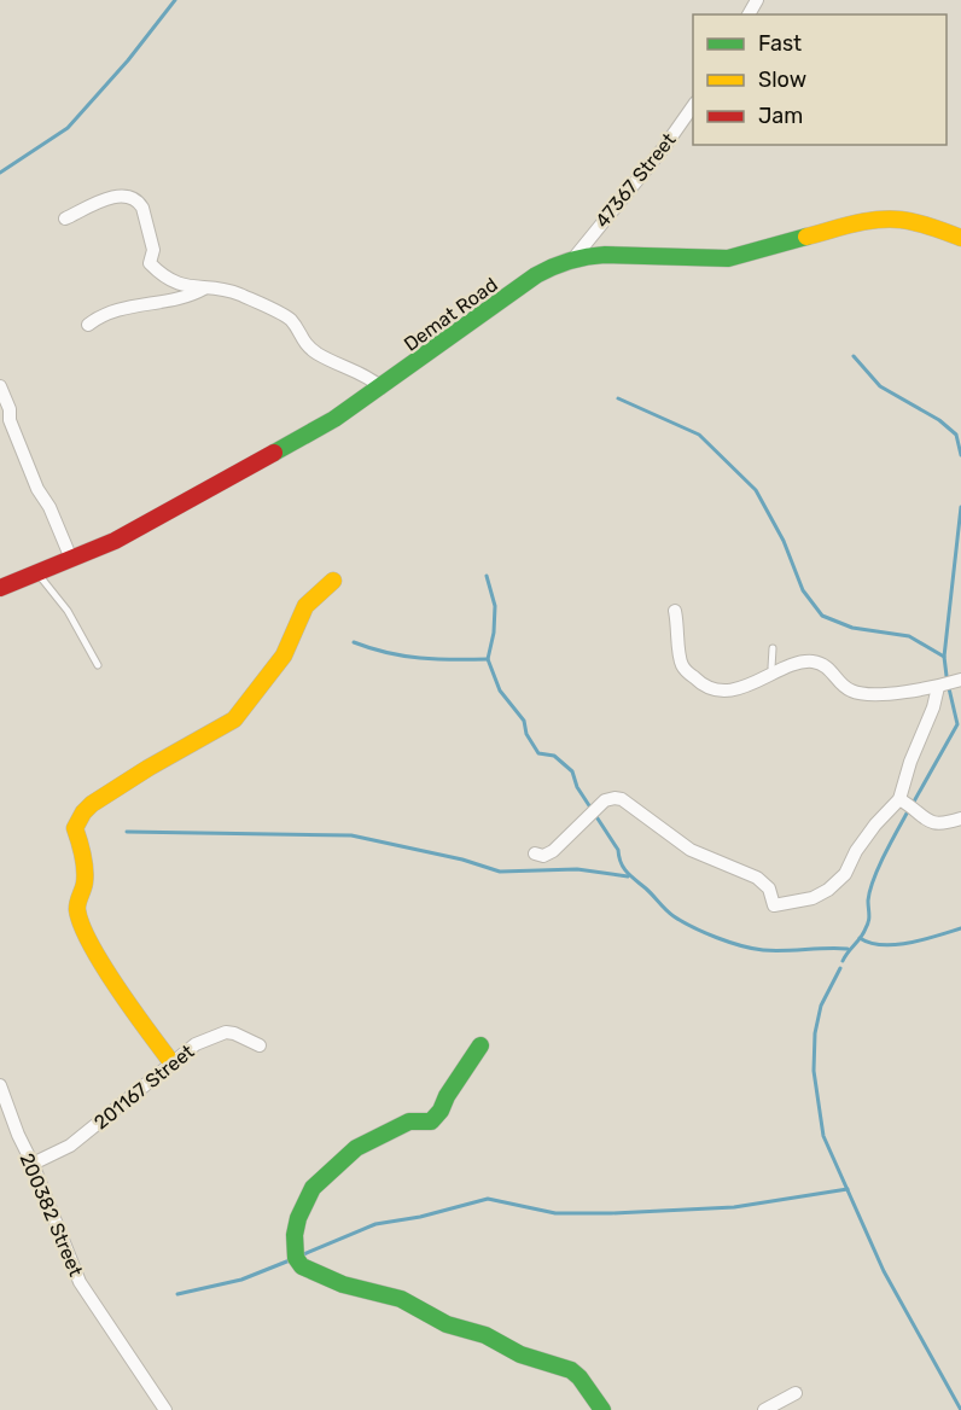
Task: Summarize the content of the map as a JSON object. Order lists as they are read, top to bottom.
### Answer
{
  "streets": {
    "street": [
      "47367 Street",
      "Demat Road",
      "201167 Street",
      "200382 Street"
    ]
  },
  "crossings": [
    ["47367 Street", "Demat Road"],
    ["201167 Street", "200382 Street"]
  ],
  "legend": ["Fast", "Slow", "Jam"]
}
